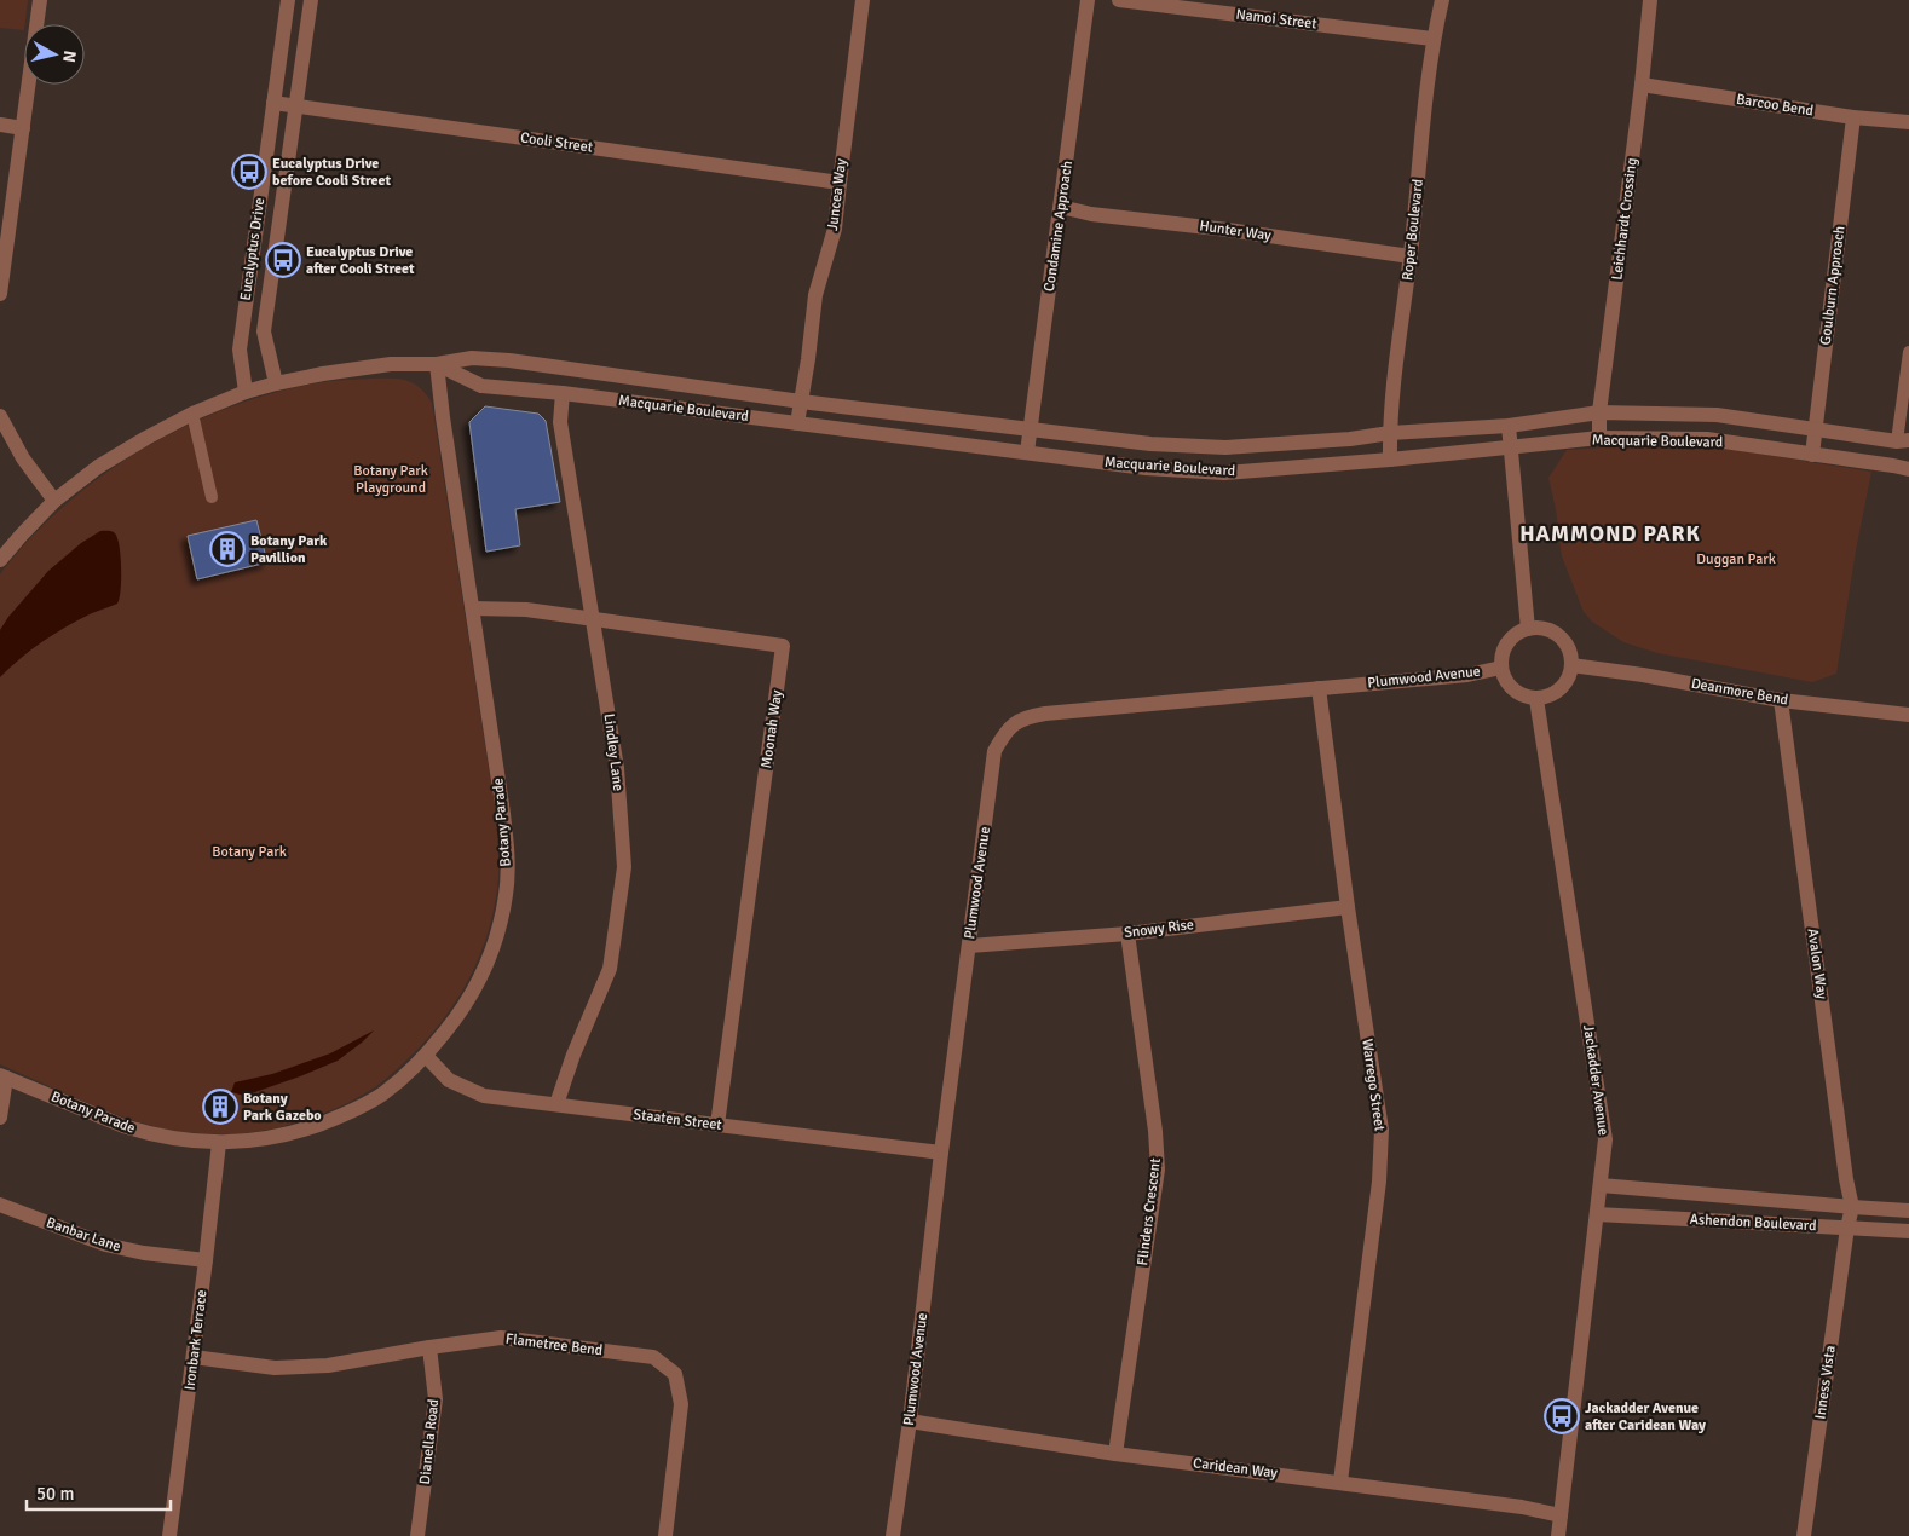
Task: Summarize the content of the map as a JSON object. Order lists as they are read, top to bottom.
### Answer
{
  "streets": {
    "street": [
      "Namoi Street",
      "Barcoo Bend",
      "Cooli Street",
      "Juncea Way",
      "Leichhardt Crossing",
      "Condamine Approach",
      "Roper Boulevard",
      "Hunter Way",
      "Eucalyptus Drive",
      "Goulburn Approach",
      "Macquarie Boulevard",
      "Plumwood Avenue",
      "Deanmore Bend",
      "Moonah Way",
      "Lindley Lane",
      "Botany Parade",
      "Snowy Rise",
      "Avalon Way",
      "Jackadder Avenue",
      "Warrego Street",
      "Staaten Street",
      "Flinders Crescent",
      "Ashendon Boulevard",
      "Banbar Lane",
      "Ironbark Terrace",
      "Flametree Bend",
      "Inness Vista",
      "Dianella Road",
      "Caridean Way"
    ]
  },
  "crossings": [
    ["Namoi Street", "Roper Boulevard"],
    ["Barcoo Bend", "Leichhardt Crossing"],
    ["Barcoo Bend", "Goulburn Approach"],
    ["Cooli Street", "Juncea Way"],
    ["Cooli Street", "Eucalyptus Drive"],
    ["Juncea Way", "Macquarie Boulevard"],
    ["Leichhardt Crossing", "Macquarie Boulevard"],
    ["Condamine Approach", "Hunter Way"],
    ["Condamine Approach", "Macquarie Boulevard"],
    ["Roper Boulevard", "Hunter Way"],
    ["Roper Boulevard", "Macquarie Boulevard"],
    ["Eucalyptus Drive", "Macquarie Boulevard"],
    ["Goulburn Approach", "Macquarie Boulevard"],
    ["Macquarie Boulevard", "Lindley Lane"],
    ["Macquarie Boulevard", "Botany Parade"],
    ["Plumwood Avenue", "Deanmore Bend"],
    ["Plumwood Avenue", "Snowy Rise"],
    ["Plumwood Avenue", "Jackadder Avenue"],
    ["Plumwood Avenue", "Warrego Street"],
    ["Plumwood Avenue", "Staaten Street"],
    ["Plumwood Avenue", "Caridean Way"],
    ["Deanmore Bend", "Avalon Way"],
    ["Deanmore Bend", "Jackadder Avenue"],
    ["Moonah Way", "Lindley Lane"],
    ["Moonah Way", "Botany Parade"],
    ["Moonah Way", "Staaten Street"],
    ["Lindley Lane", "Staaten Street"],
    ["Botany Parade", "Staaten Street"],
    ["Botany Parade", "Ironbark Terrace"],
    ["Snowy Rise", "Warrego Street"],
    ["Snowy Rise", "Flinders Crescent"],
    ["Avalon Way", "Ashendon Boulevard"],
    ["Avalon Way", "Inness Vista"],
    ["Jackadder Avenue", "Ashendon Boulevard"],
    ["Jackadder Avenue", "Caridean Way"],
    ["Warrego Street", "Caridean Way"],
    ["Flinders Crescent", "Caridean Way"],
    ["Ashendon Boulevard", "Inness Vista"],
    ["Banbar Lane", "Ironbark Terrace"],
    ["Ironbark Terrace", "Flametree Bend"],
    ["Flametree Bend", "Dianella Road"]
  ],
  "districts": ["HAMMOND PARK"],
  "parks": ["Botany Park Playground", "Duggan Park", "Botany Park"],
  "places": {
    "bus stop": ["Eucalyptus Drive before Cooli Street", "Eucalyptus Drive after Cooli Street", "Jackadder Avenue after Caridean Way"],
    "building": ["Botany Park Pavillion", "Botany Park Gazebo"]
  },
  "scale_bar": "50 m",
  "north": "right"
}
